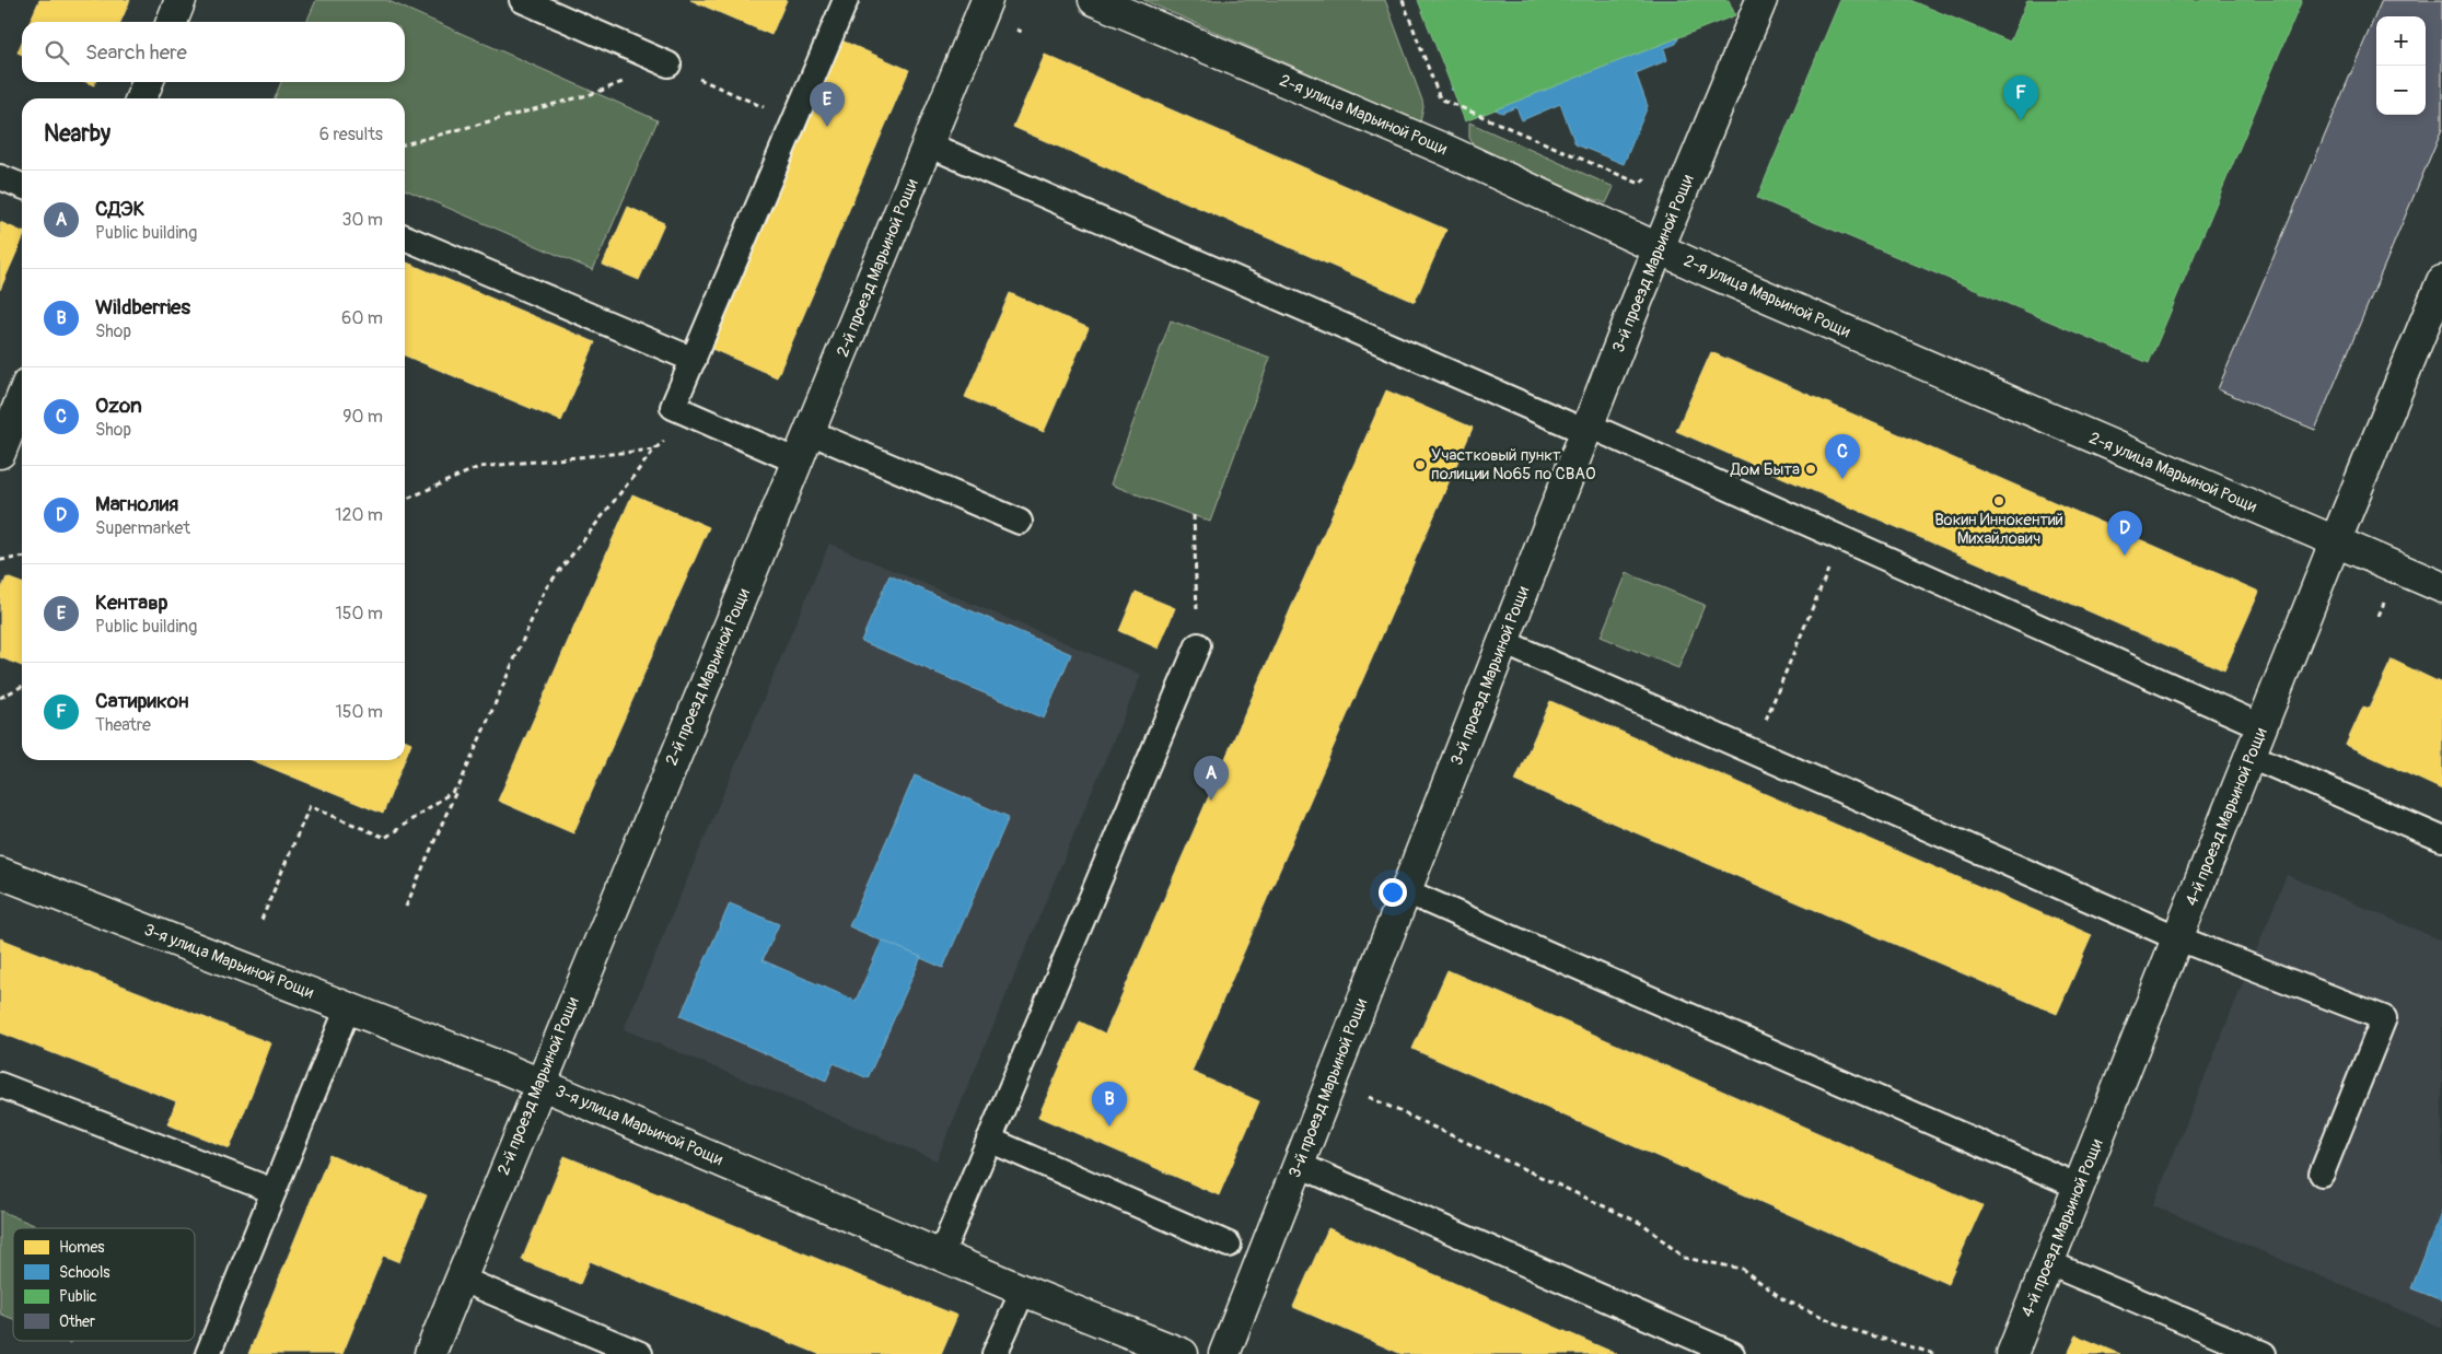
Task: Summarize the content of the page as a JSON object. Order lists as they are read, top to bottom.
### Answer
{
  "streets": {
    "street": [
      "2-я улица Марьиной Рощи",
      "3-й проезд Марьиной Рощи",
      "2-й проезд Марьиной Рощи",
      "4-й проезд Марьиной Рощи",
      "3-я улица Марьиной Рощи"
    ]
  },
  "crossings": [
    ["2-я улица Марьиной Рощи", "3-й проезд Марьиной Рощи"],
    ["2-я улица Марьиной Рощи", "4-й проезд Марьиной Рощи"],
    ["2-й проезд Марьиной Рощи", "3-я улица Марьиной Рощи"]
  ],
  "places": ["Участковый пункт полиции №65 по СВАО", "Дом Быта", "Вокин Иннокентий Михайлович"],
  "legend": [
    "Homes",
    "Schools",
    "Public",
    "Other"
  ],
  "page": {
    "map_buttons": ["+", "−"],
    "search": "Search here",
    "pins": [
      "F",
      "E",
      "C",
      "D",
      "A",
      "B"
    ],
    "heading": ["Nearby", "6 results"],
    "list": [
      {
        "mark": "A",
        "name": "СДЭК",
        "note": "Public building",
        "value": "30 m"
      },
      {
        "mark": "B",
        "name": "Wildberries",
        "note": "Shop",
        "value": "60 m"
      },
      {
        "mark": "C",
        "name": "Ozon",
        "note": "Shop",
        "value": "90 m"
      },
      {
        "mark": "D",
        "name": "Магнолия",
        "note": "Supermarket",
        "value": "120 m"
      },
      {
        "mark": "E",
        "name": "Кентавр",
        "note": "Public building",
        "value": "150 m"
      },
      {
        "mark": "F",
        "name": "Сатирикон",
        "note": "Theatre",
        "value": "150 m"
      }
    ]
  }
}
